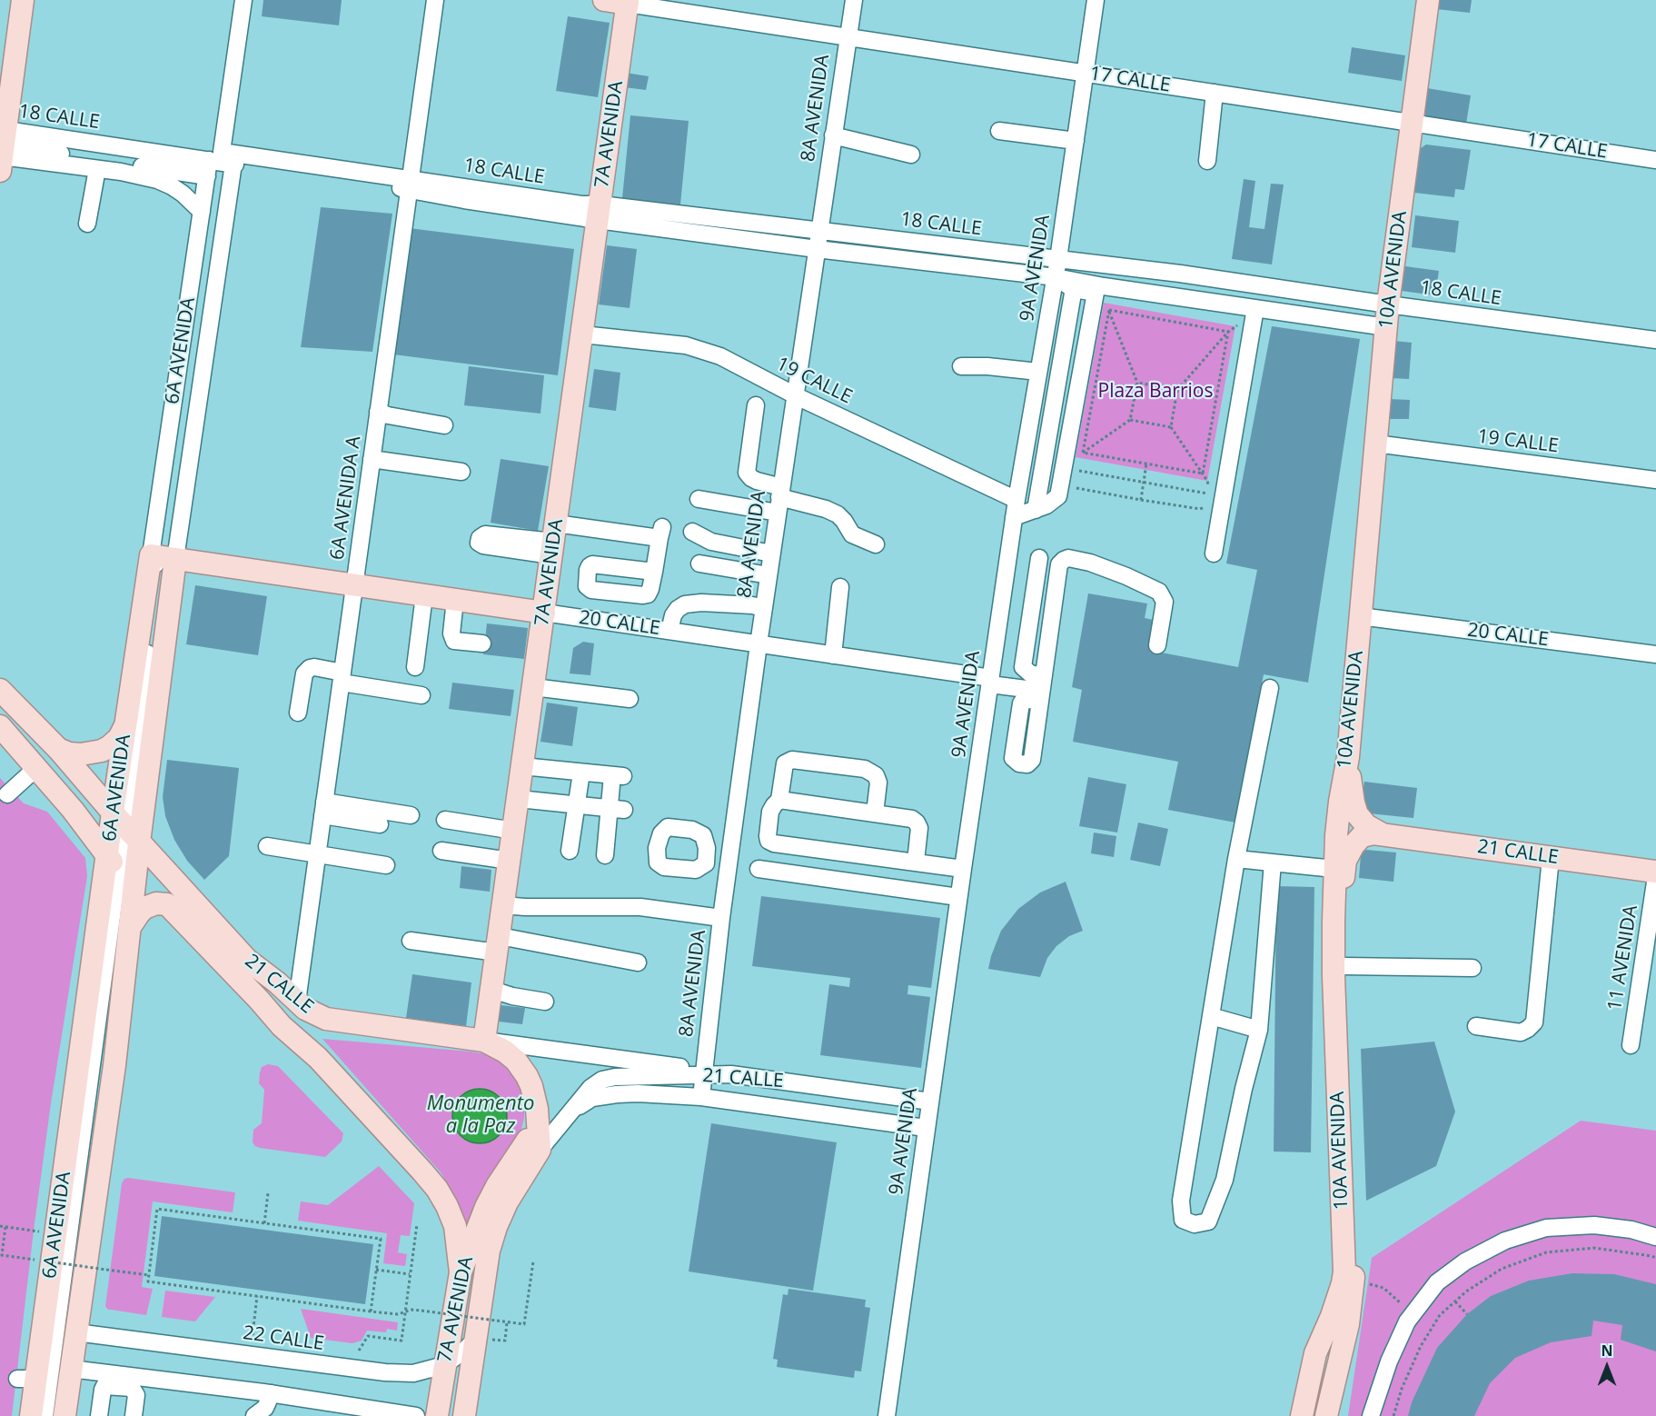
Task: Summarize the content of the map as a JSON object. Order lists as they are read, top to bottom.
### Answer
{
  "streets": {
    "main road": [
      "17 CALLE",
      "7A AVENIDA",
      "10A AVENIDA",
      "6A AVENIDA",
      "20 CALLE",
      "21 CALLE"
    ],
    "street": [
      "8A AVENIDA",
      "18 CALLE",
      "9A AVENIDA",
      "19 CALLE",
      "6A AVENIDA A",
      "11 AVENIDA",
      "22 CALLE"
    ]
  },
  "crossings": [
    ["17 CALLE", "8A AVENIDA"],
    ["17 CALLE", "7A AVENIDA"],
    ["17 CALLE", "9A AVENIDA"],
    ["17 CALLE", "10A AVENIDA"],
    ["8A AVENIDA", "18 CALLE"],
    ["8A AVENIDA", "19 CALLE"],
    ["8A AVENIDA", "20 CALLE"],
    ["8A AVENIDA", "21 CALLE"],
    ["18 CALLE", "7A AVENIDA"],
    ["18 CALLE", "9A AVENIDA"],
    ["18 CALLE", "10A AVENIDA"],
    ["18 CALLE", "6A AVENIDA"],
    ["18 CALLE", "6A AVENIDA A"],
    ["7A AVENIDA", "19 CALLE"],
    ["7A AVENIDA", "20 CALLE"],
    ["7A AVENIDA", "21 CALLE"],
    ["7A AVENIDA", "22 CALLE"],
    ["9A AVENIDA", "19 CALLE"],
    ["9A AVENIDA", "20 CALLE"],
    ["9A AVENIDA", "21 CALLE"],
    ["10A AVENIDA", "19 CALLE"],
    ["10A AVENIDA", "20 CALLE"],
    ["10A AVENIDA", "21 CALLE"],
    ["6A AVENIDA", "20 CALLE"],
    ["6A AVENIDA", "21 CALLE"],
    ["6A AVENIDA", "22 CALLE"],
    ["6A AVENIDA A", "20 CALLE"],
    ["6A AVENIDA A", "21 CALLE"]
  ],
  "water": ["Monumento a la Paz"],
  "parks": ["Plaza Barrios"],
  "north": "top"
}
